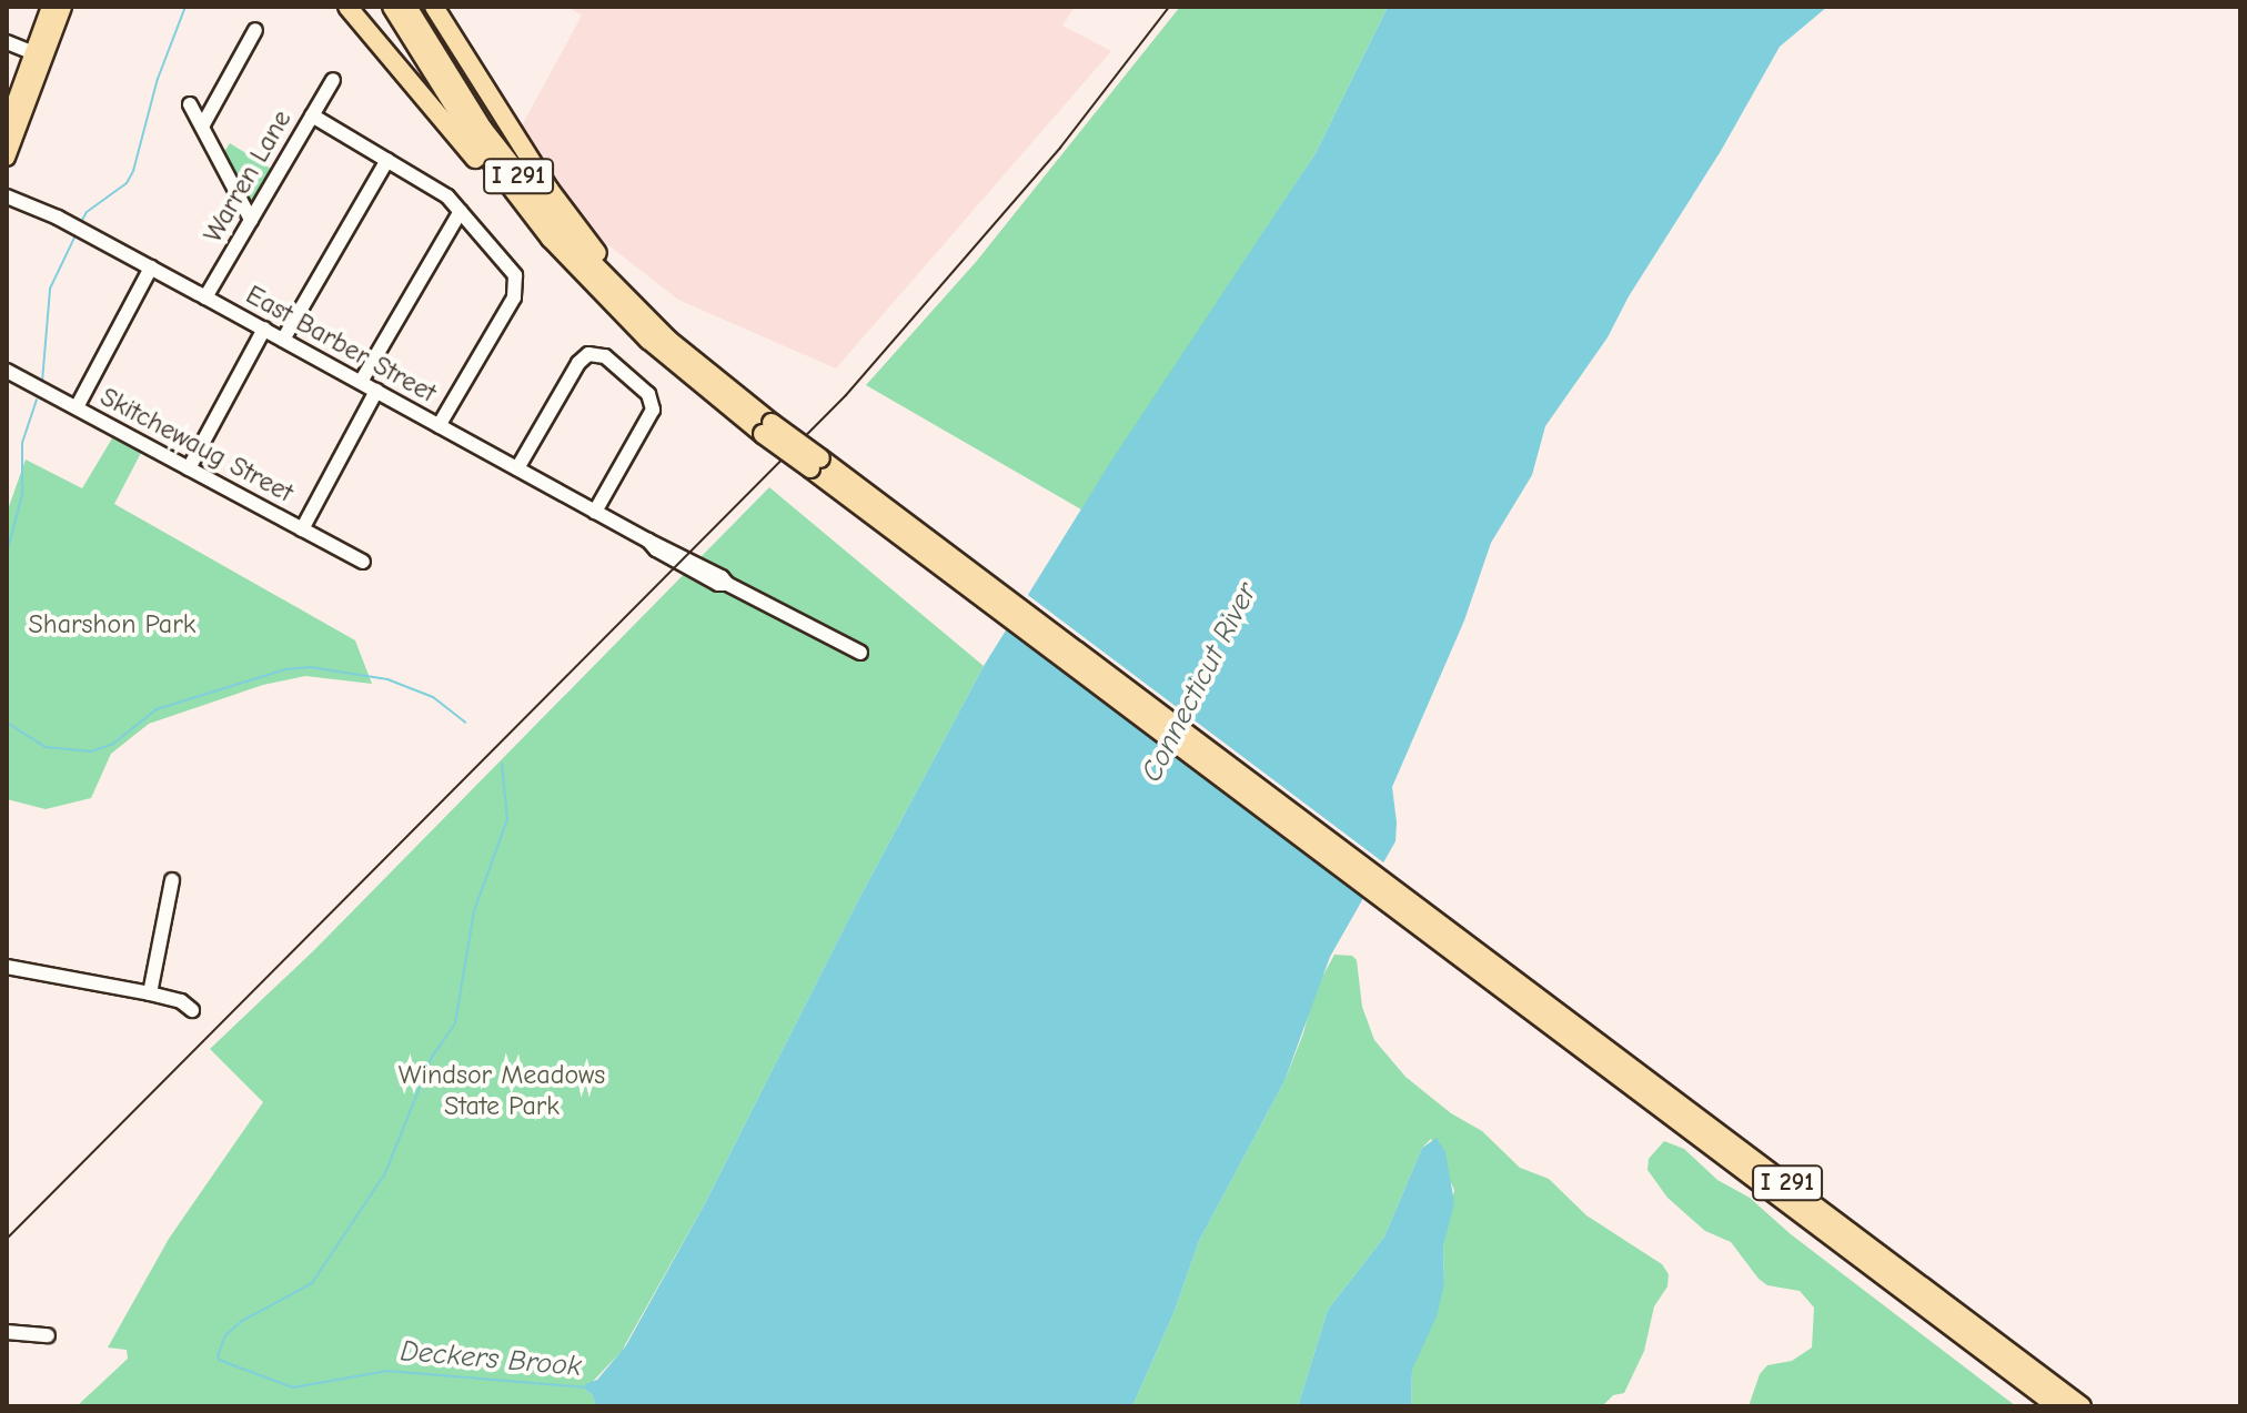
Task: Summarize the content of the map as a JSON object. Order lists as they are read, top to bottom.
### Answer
{
  "streets": {
    "highway": ["I 291"],
    "street": ["Warren Lane", "East Barber Street", "Skitchewaug Street"]
  },
  "crossings": [
    ["Warren Lane", "East Barber Street"]
  ],
  "water": ["Connecticut River", "Deckers Brook"],
  "parks": ["Sharshon Park", "Windsor Meadows State Park"]
}
